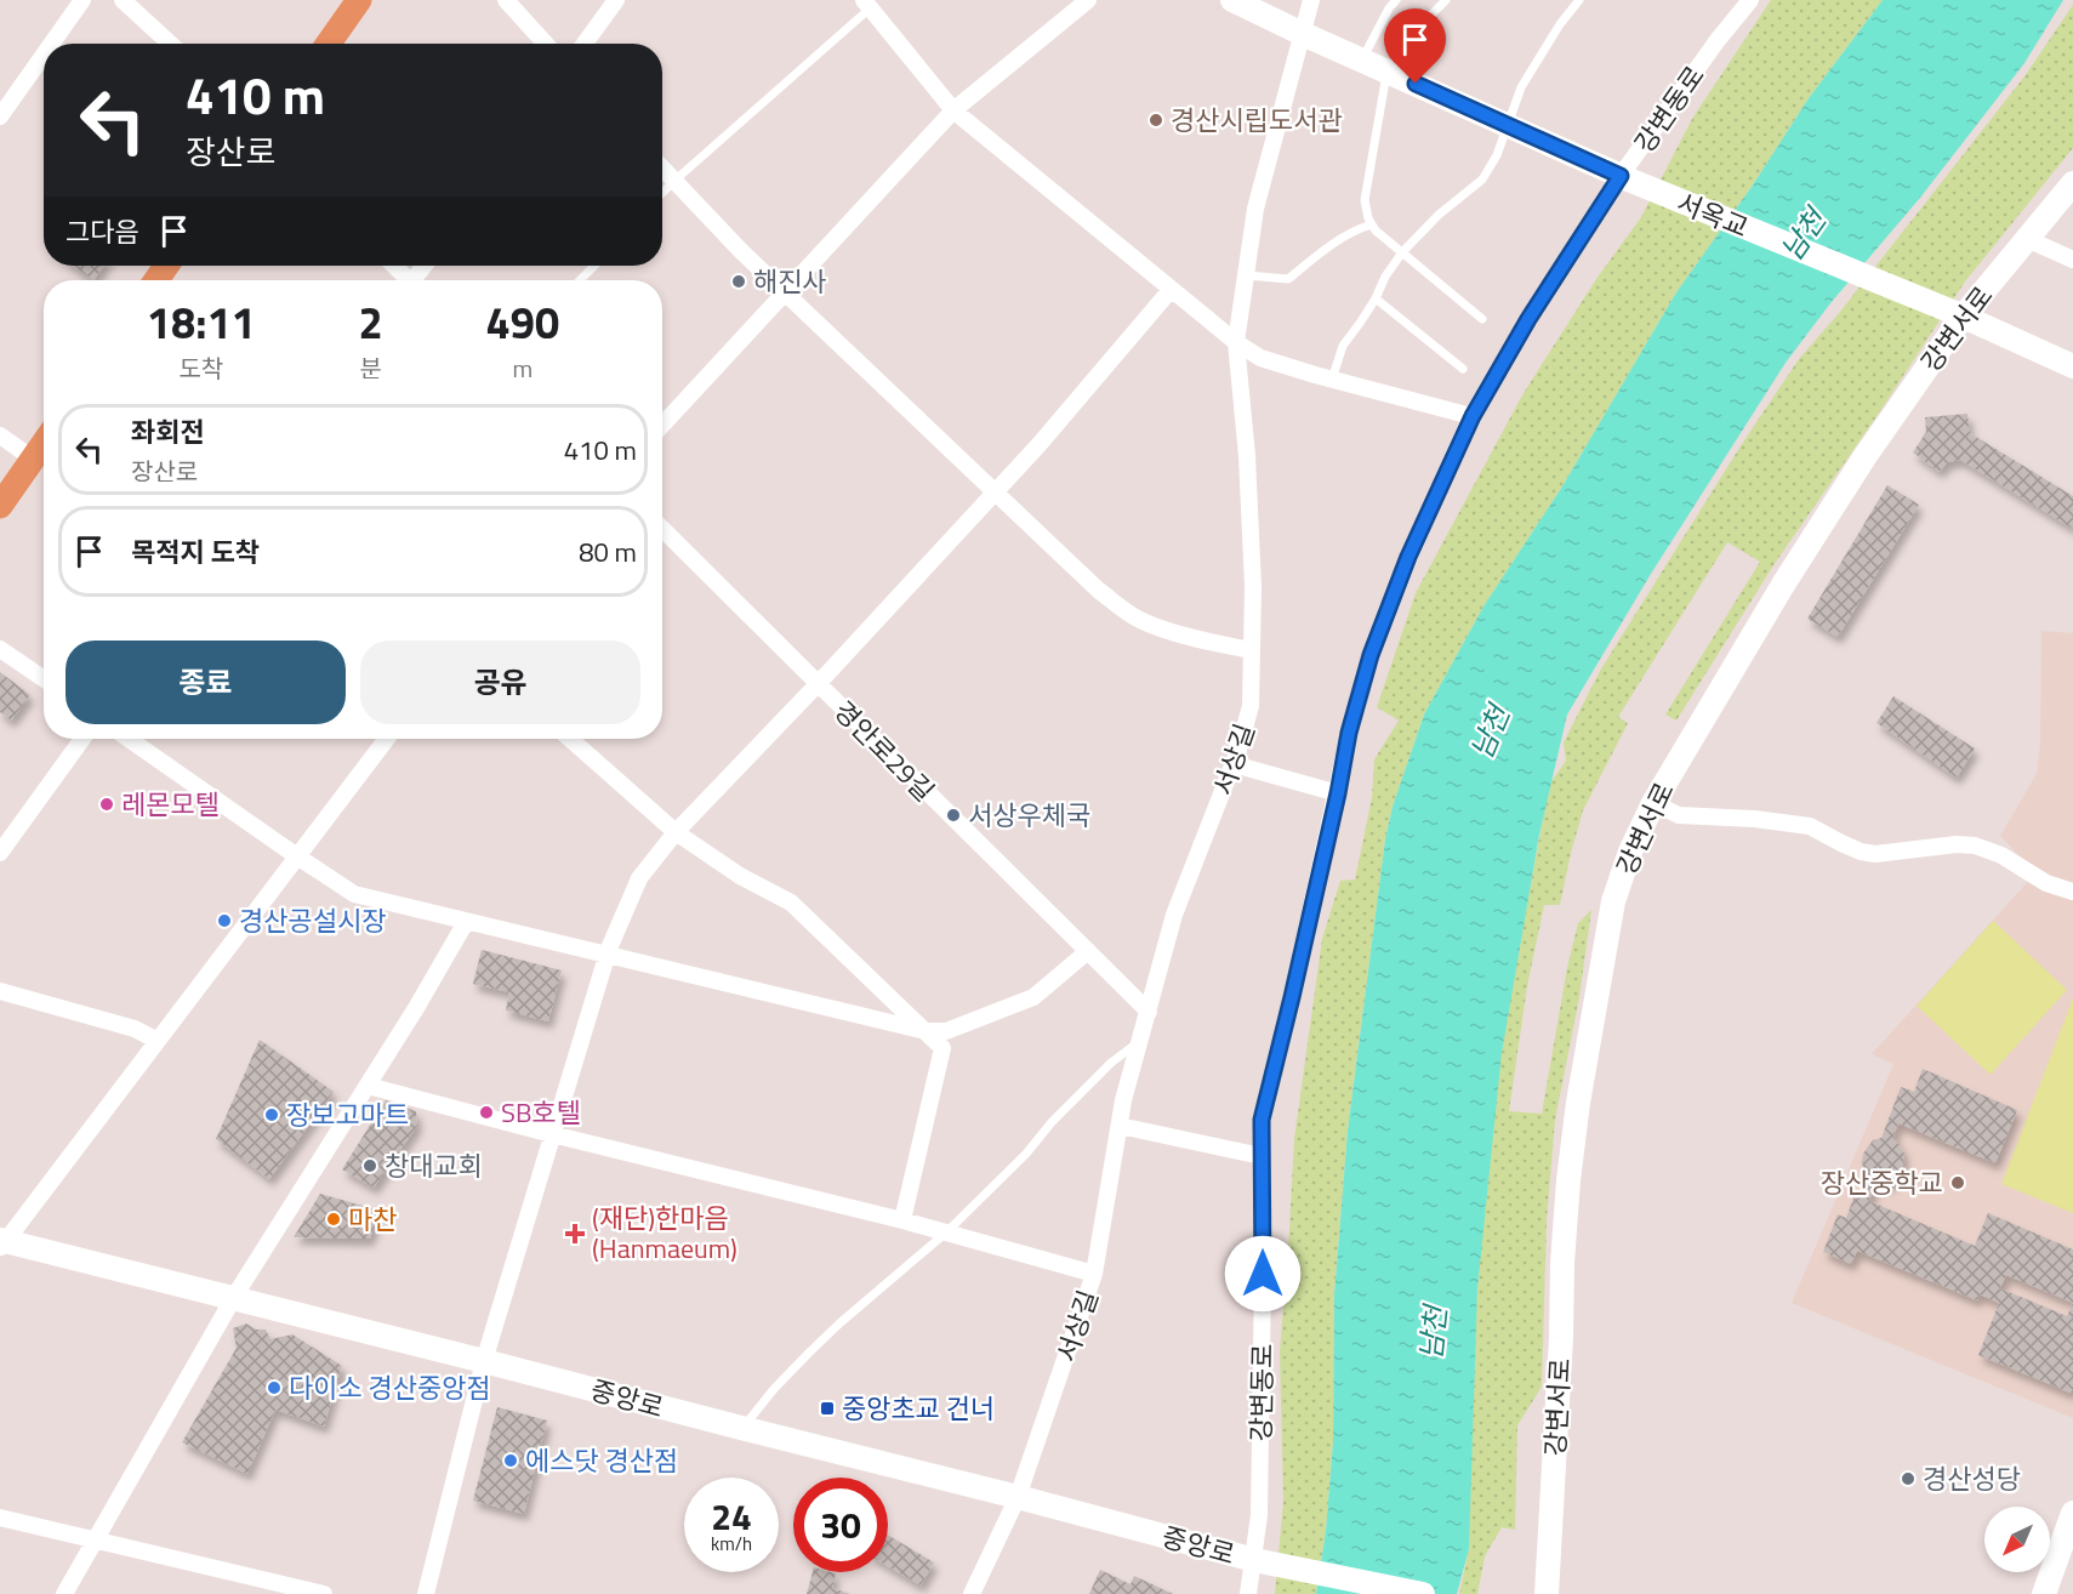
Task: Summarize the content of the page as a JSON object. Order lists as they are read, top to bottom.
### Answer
{
  "streets": {
    "street": [
      "강변동로",
      "서옥교",
      "강변서로",
      "경안로29길",
      "서상길",
      "중앙로"
    ]
  },
  "crossings": [
    ["강변동로", "서옥교"],
    ["강변동로", "중앙로"],
    ["서옥교", "강변서로"],
    ["서옥교", "서상길"],
    ["경안로29길", "서상길"],
    ["서상길", "중앙로"]
  ],
  "water": ["남천"],
  "places": {
    "other": [
      "경산시립도서관",
      "해진사",
      "레몬모텔",
      "서상우체국",
      "경산공설시장",
      "SB호텔",
      "장보고마트",
      "창대교회",
      "장산중학교",
      "마찬",
      "다이소 경산중앙점",
      "에스닷 경산점",
      "경산성당"
    ],
    "health": ["(재단)한마음 (Hanmaeum)"],
    "transit": ["중앙초교 건너"]
  },
  "north": "bottom left",
  "page": {
    "turn": ["410 m", "장산로"],
    "then": "그다음",
    "eta": [
      "18:11",
      "도착",
      "2",
      "분",
      "490",
      "m"
    ],
    "list": [
      {
        "name": "좌회전",
        "note": "장산로",
        "value": "410 m"
      },
      {
        "name": "목적지 도착",
        "value": "80 m"
      }
    ],
    "buttons": ["종료", "공유"],
    "speed": "24 km/h",
    "limit": "30"
  }
}
